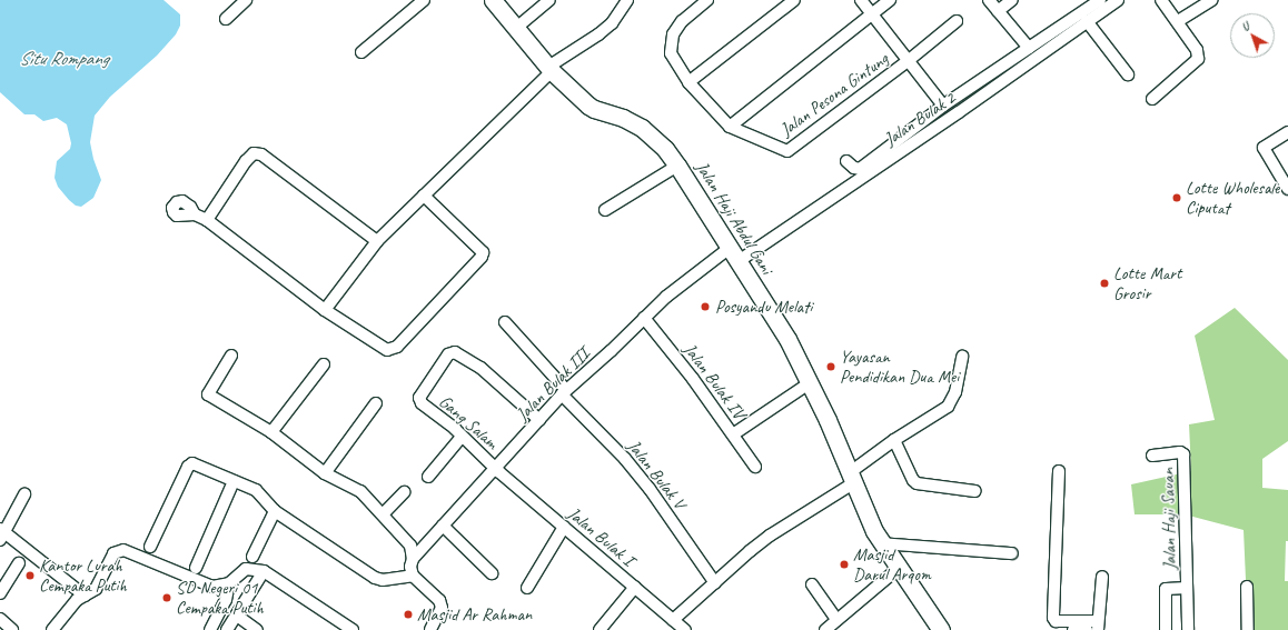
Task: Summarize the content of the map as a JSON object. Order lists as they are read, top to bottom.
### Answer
{
  "streets": {
    "street": [
      "Jalan Pesona Gintung",
      "Jalan Bulak 2",
      "Jalan Haji Abdul Gani",
      "Jalan Bulak IV",
      "Jalan Bulak III",
      "Gang Salam",
      "Jalan Bulak V",
      "Jalan Haji Sauan",
      "Jalan Bulak I"
    ]
  },
  "crossings": [
    ["Jalan Bulak 2", "Jalan Haji Abdul Gani"],
    ["Jalan Bulak 2", "Jalan Bulak III"],
    ["Jalan Haji Abdul Gani", "Jalan Bulak III"],
    ["Jalan Bulak IV", "Jalan Bulak III"],
    ["Jalan Bulak III", "Gang Salam"],
    ["Jalan Bulak III", "Jalan Bulak V"],
    ["Jalan Bulak III", "Jalan Bulak I"],
    ["Gang Salam", "Jalan Bulak I"]
  ],
  "water": ["Situ Rompang"],
  "places": [
    "Lotte Wholesale Ciputat",
    "Lotte Mart Grosir",
    "Posyandu Melati",
    "Yayasan Pendidikan Dua Mei",
    "Masjid Darul Arqom",
    "Kantor Lurah Cempaka Putih",
    "SD Negeri 01 Cempaka Putih",
    "Masjid Ar Rahman"
  ],
  "north": "top left"
}
